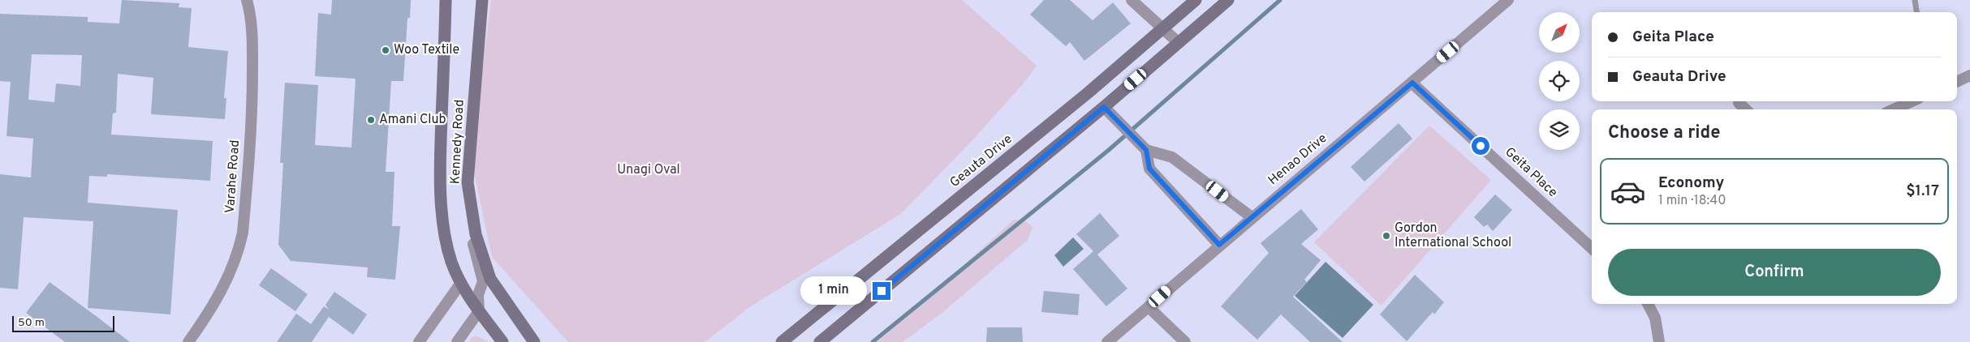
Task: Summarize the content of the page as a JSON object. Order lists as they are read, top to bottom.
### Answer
{
  "streets": {
    "main road": ["Kennedy Road", "Geauta Drive"],
    "street": ["Henao Drive", "Geita Place", "Varahe Road"]
  },
  "crossings": [
    ["Henao Drive", "Geita Place"]
  ],
  "parks": ["Unagi Oval"],
  "places": ["Woo Textile", "Amani Club", "Gordon International School"],
  "scale_bar": "50 m",
  "north": "top right",
  "page": {
    "banner": ["Geita Place", "Geauta Drive"],
    "heading": "Choose a ride",
    "list": [
      {
        "name": "Economy",
        "note": "1 min · 18:40",
        "value": "$1.17"
      }
    ],
    "buttons": "Confirm",
    "bubble": "1 min",
    "scale": "50 m"
  }
}
